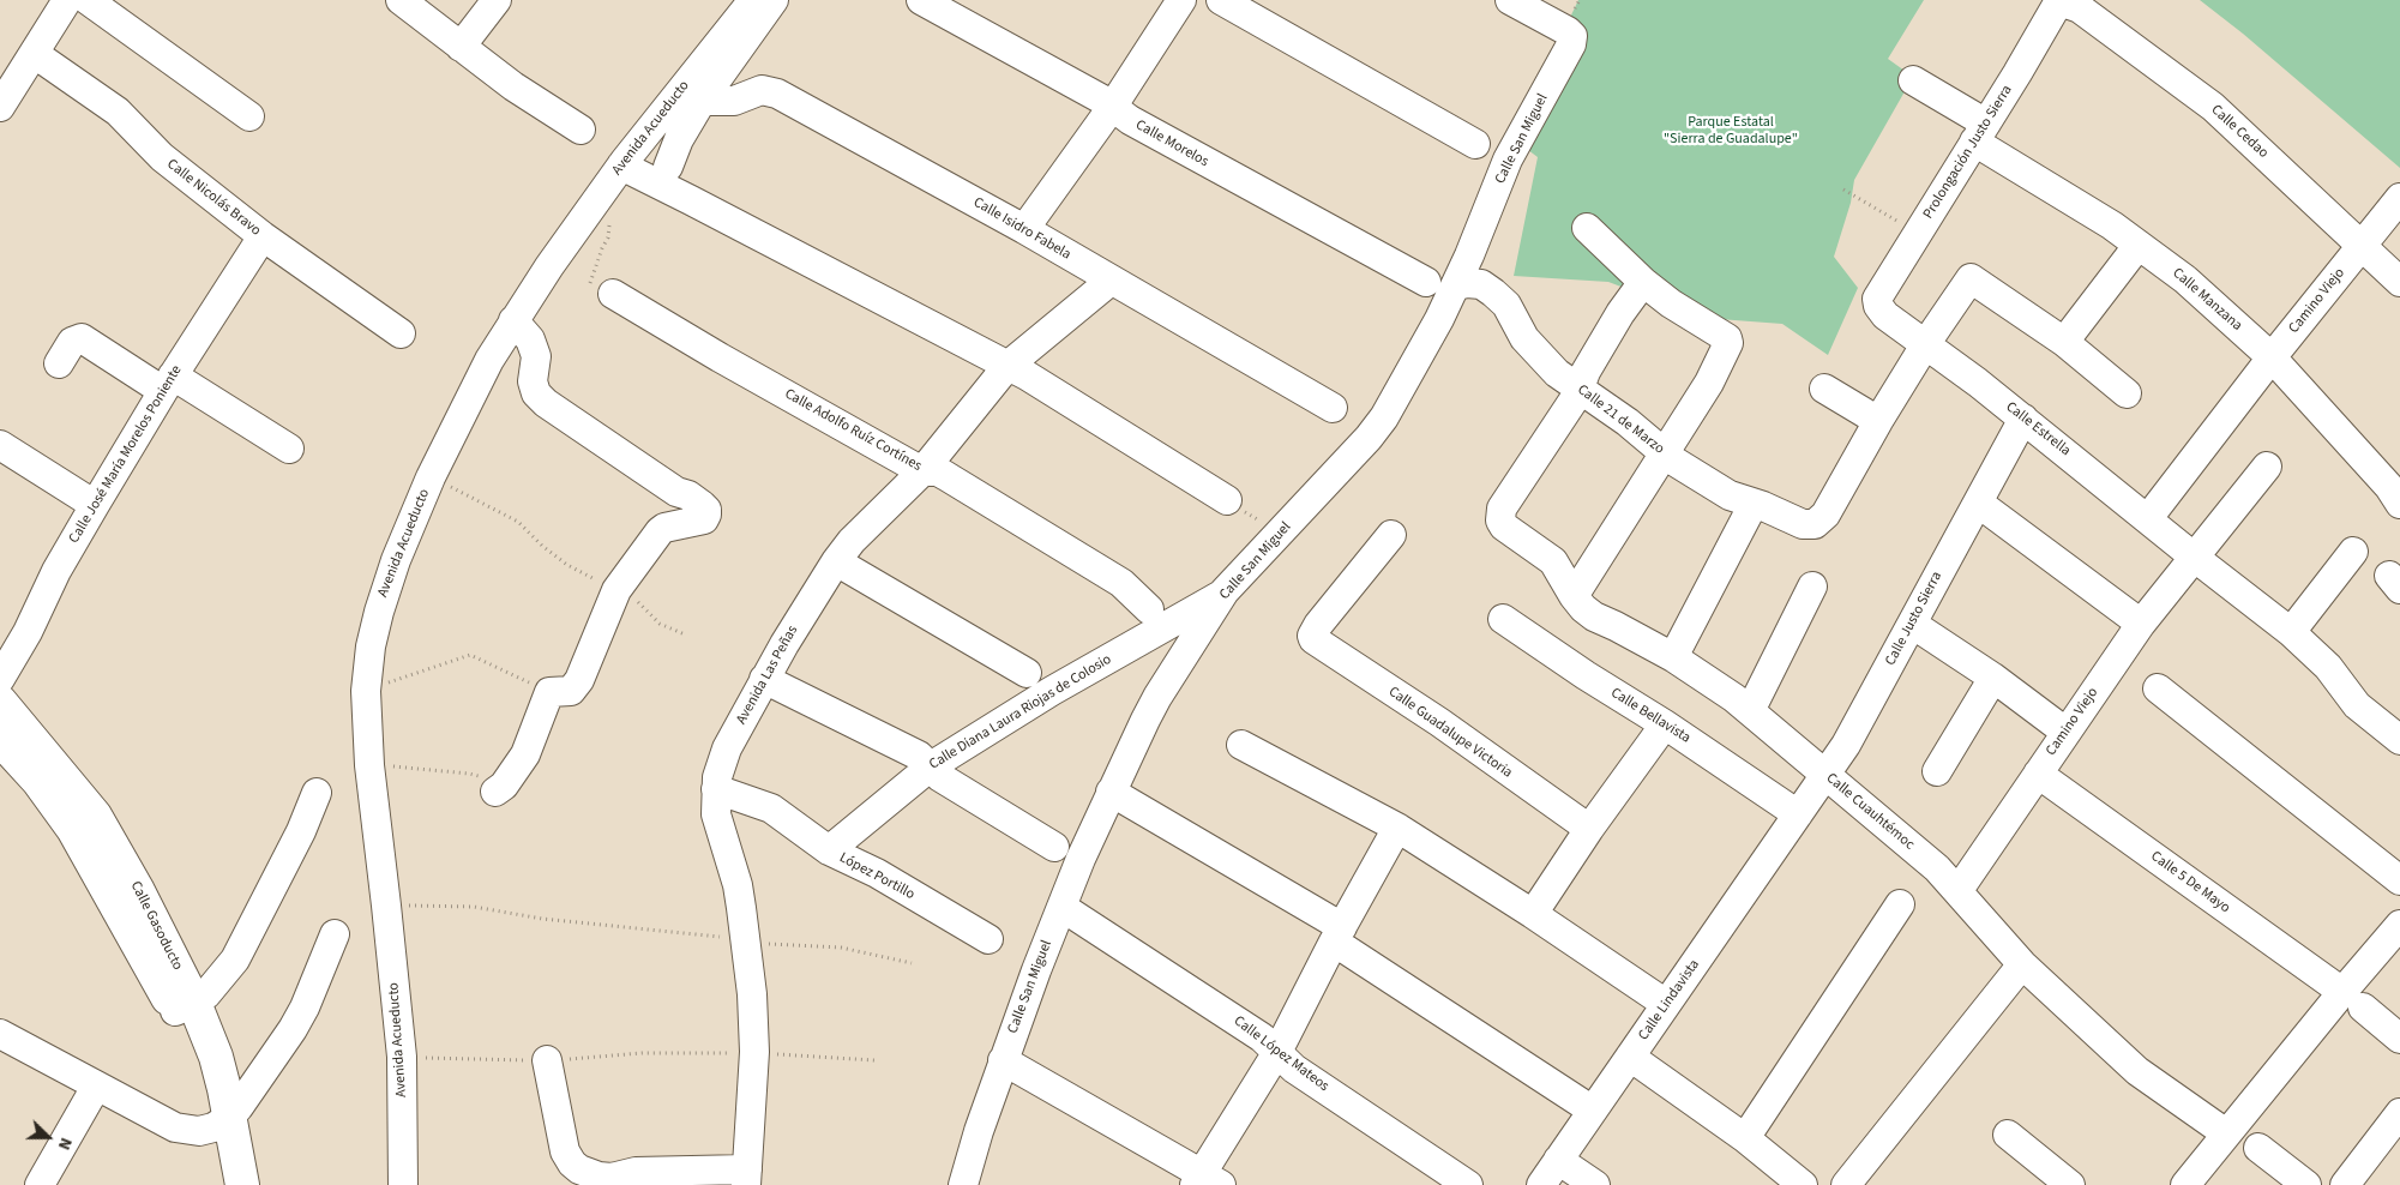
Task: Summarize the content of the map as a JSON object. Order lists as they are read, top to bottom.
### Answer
{
  "streets": {
    "main road": ["Calle Gasoducto"],
    "street": [
      "Avenida Acueducto",
      "Calle Cedao",
      "Calle San Miguel",
      "Calle Morelos",
      "Prolongación Justo Sierra",
      "Calle Nicolás Bravo",
      "Calle Isidro Fabela",
      "Calle Manzana",
      "Camino Viejo",
      "Calle 21 de Marzo",
      "Calle Estrella",
      "Calle Adolfo Ruíz Cortínes",
      "Calle José María Morelos Poniente",
      "Calle Justo Sierra",
      "Avenida Las Peñas",
      "Calle Diana Laura Riojas de Colosio",
      "Calle Bellavista",
      "Calle Guadalupe Victoria",
      "Calle Cuauhtémoc",
      "López Portillo",
      "Calle 5 De Mayo",
      "Calle Lindavista",
      "Calle López Mateos"
    ]
  },
  "crossings": [
    ["Calle Cedao", "Prolongación Justo Sierra"],
    ["Calle Cedao", "Camino Viejo"],
    ["Calle San Miguel", "Calle 21 de Marzo"],
    ["Calle San Miguel", "Calle Diana Laura Riojas de Colosio"],
    ["Calle San Miguel", "Calle López Mateos"],
    ["Prolongación Justo Sierra", "Calle Manzana"],
    ["Prolongación Justo Sierra", "Calle Estrella"],
    ["Calle Nicolás Bravo", "Calle José María Morelos Poniente"],
    ["Calle Isidro Fabela", "Avenida Las Peñas"],
    ["Calle Manzana", "Camino Viejo"],
    ["Camino Viejo", "Calle Estrella"],
    ["Camino Viejo", "Calle Cuauhtémoc"],
    ["Camino Viejo", "Calle 5 De Mayo"],
    ["Calle 21 de Marzo", "Calle Cuauhtémoc"],
    ["Calle Estrella", "Calle Justo Sierra"],
    ["Calle Adolfo Ruíz Cortínes", "Avenida Las Peñas"],
    ["Calle Justo Sierra", "Calle Bellavista"],
    ["Calle Justo Sierra", "Calle Cuauhtémoc"],
    ["Calle Justo Sierra", "Calle Lindavista"],
    ["Avenida Las Peñas", "López Portillo"],
    ["Calle Diana Laura Riojas de Colosio", "López Portillo"],
    ["Calle Bellavista", "Calle Lindavista"]
  ],
  "parks": ["Parque Estatal \"Sierra de Guadalupe\""],
  "north": "right"
}
